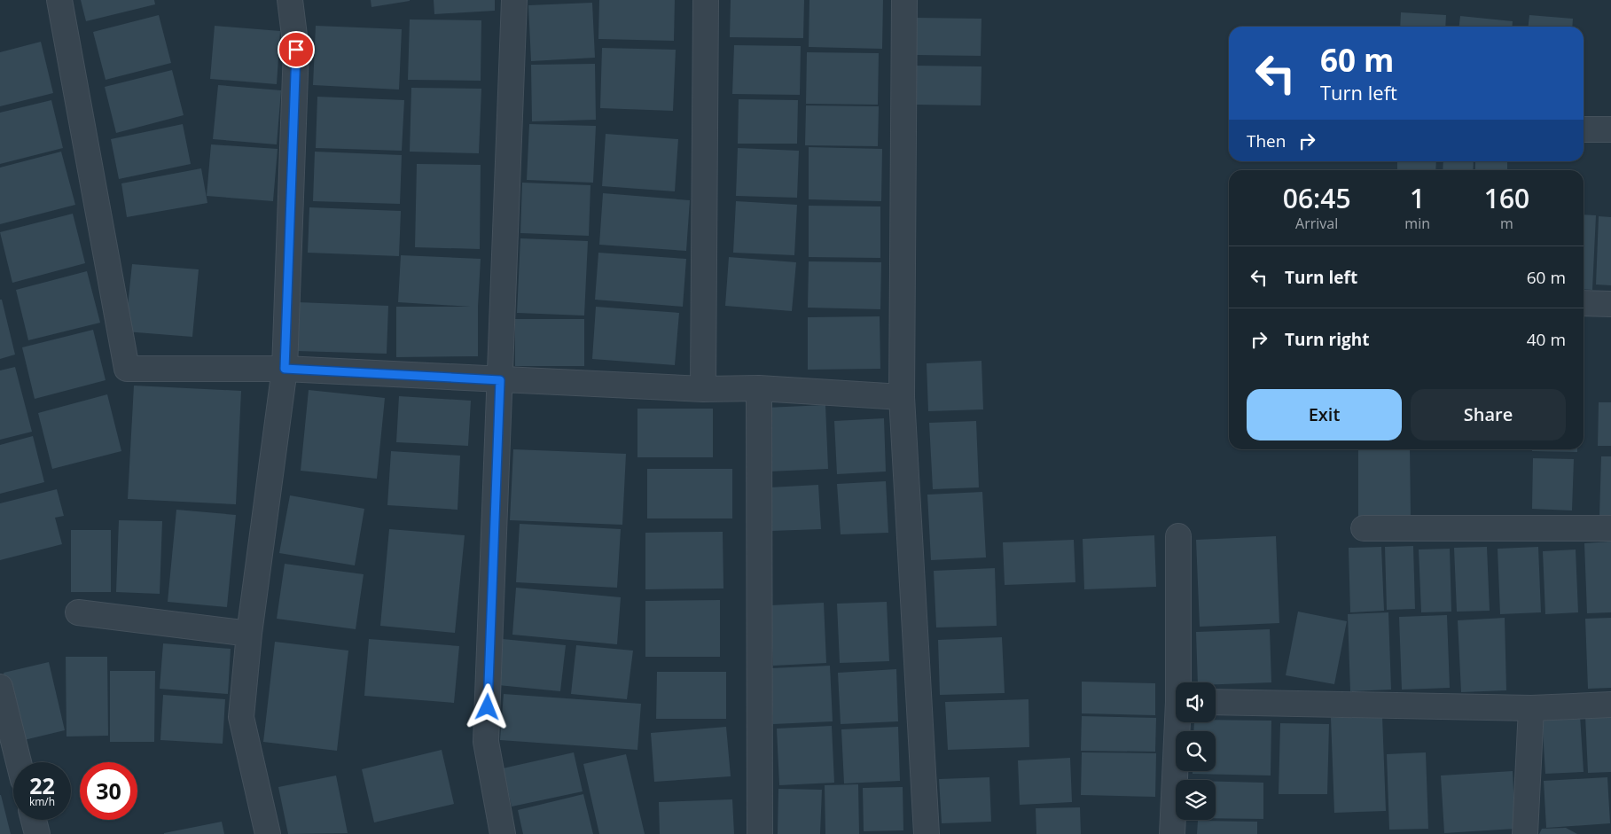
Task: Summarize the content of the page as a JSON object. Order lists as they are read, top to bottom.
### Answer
{
  "page": {
    "turn": ["60 m", "Turn left"],
    "then": "Then",
    "eta": [
      "06:45",
      "Arrival",
      "1",
      "min",
      "160",
      "m"
    ],
    "list": [
      {
        "name": "Turn left",
        "value": "60 m"
      },
      {
        "name": "Turn right",
        "value": "40 m"
      }
    ],
    "buttons": ["Exit", "Share"],
    "speed": "22 km/h",
    "limit": "30"
  }
}
